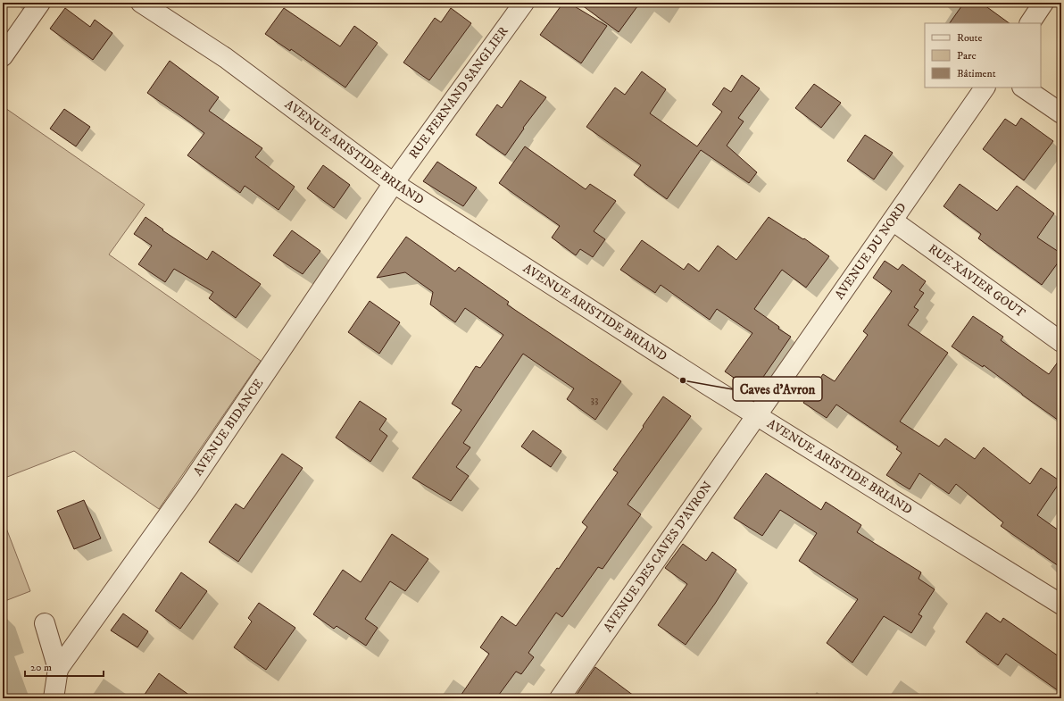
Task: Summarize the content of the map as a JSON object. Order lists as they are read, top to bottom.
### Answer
{
  "streets": {
    "street": [
      "RUE FERNAND SANGLIER",
      "AVENUE ARISTIDE BRIAND",
      "AVENUE DU NORD",
      "RUE XAVIER GOUT",
      "AVENUE BIDANCE",
      "AVENUE DES CAVES D'AVRON"
    ]
  },
  "crossings": [
    ["RUE FERNAND SANGLIER", "AVENUE ARISTIDE BRIAND"],
    ["RUE FERNAND SANGLIER", "AVENUE BIDANCE"],
    ["AVENUE ARISTIDE BRIAND", "AVENUE DU NORD"],
    ["AVENUE ARISTIDE BRIAND", "AVENUE BIDANCE"],
    ["AVENUE ARISTIDE BRIAND", "AVENUE DES CAVES D'AVRON"],
    ["AVENUE DU NORD", "RUE XAVIER GOUT"],
    ["AVENUE DU NORD", "AVENUE DES CAVES D'AVRON"]
  ],
  "places": ["Caves d'Avron"],
  "house_numbers": ["33"],
  "legend": ["Route", "Parc", "Bâtiment"],
  "scale_bar": "20 m"
}
